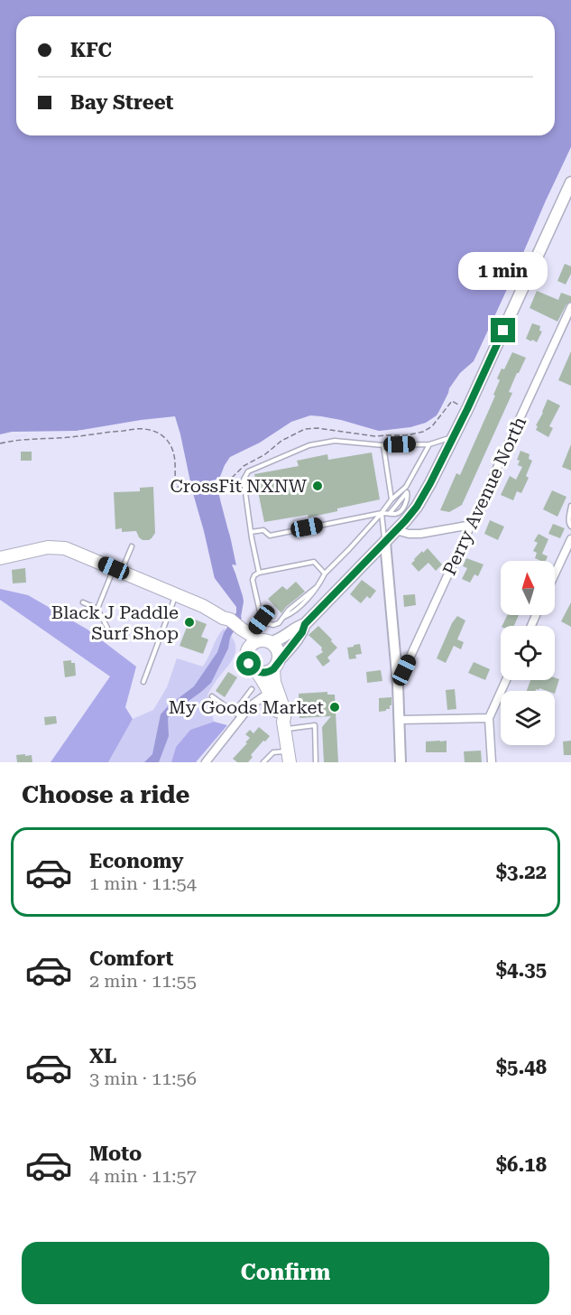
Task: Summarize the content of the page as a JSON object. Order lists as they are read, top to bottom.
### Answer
{
  "streets": {
    "street": ["Perry Avenue North"]
  },
  "places": ["CrossFit NXNW", "Black J Paddle Surf Shop", "My Goods Market"],
  "north": "top",
  "page": {
    "banner": ["KFC", "Bay Street"],
    "bubble": "1 min",
    "heading": "Choose a ride",
    "list": [
      {
        "name": "Economy",
        "note": "1 min · 11:54",
        "value": "$3.22"
      },
      {
        "name": "Comfort",
        "note": "2 min · 11:55",
        "value": "$4.35"
      },
      {
        "name": "XL",
        "note": "3 min · 11:56",
        "value": "$5.48"
      },
      {
        "name": "Moto",
        "note": "4 min · 11:57",
        "value": "$6.18"
      }
    ],
    "buttons": "Confirm"
  }
}
